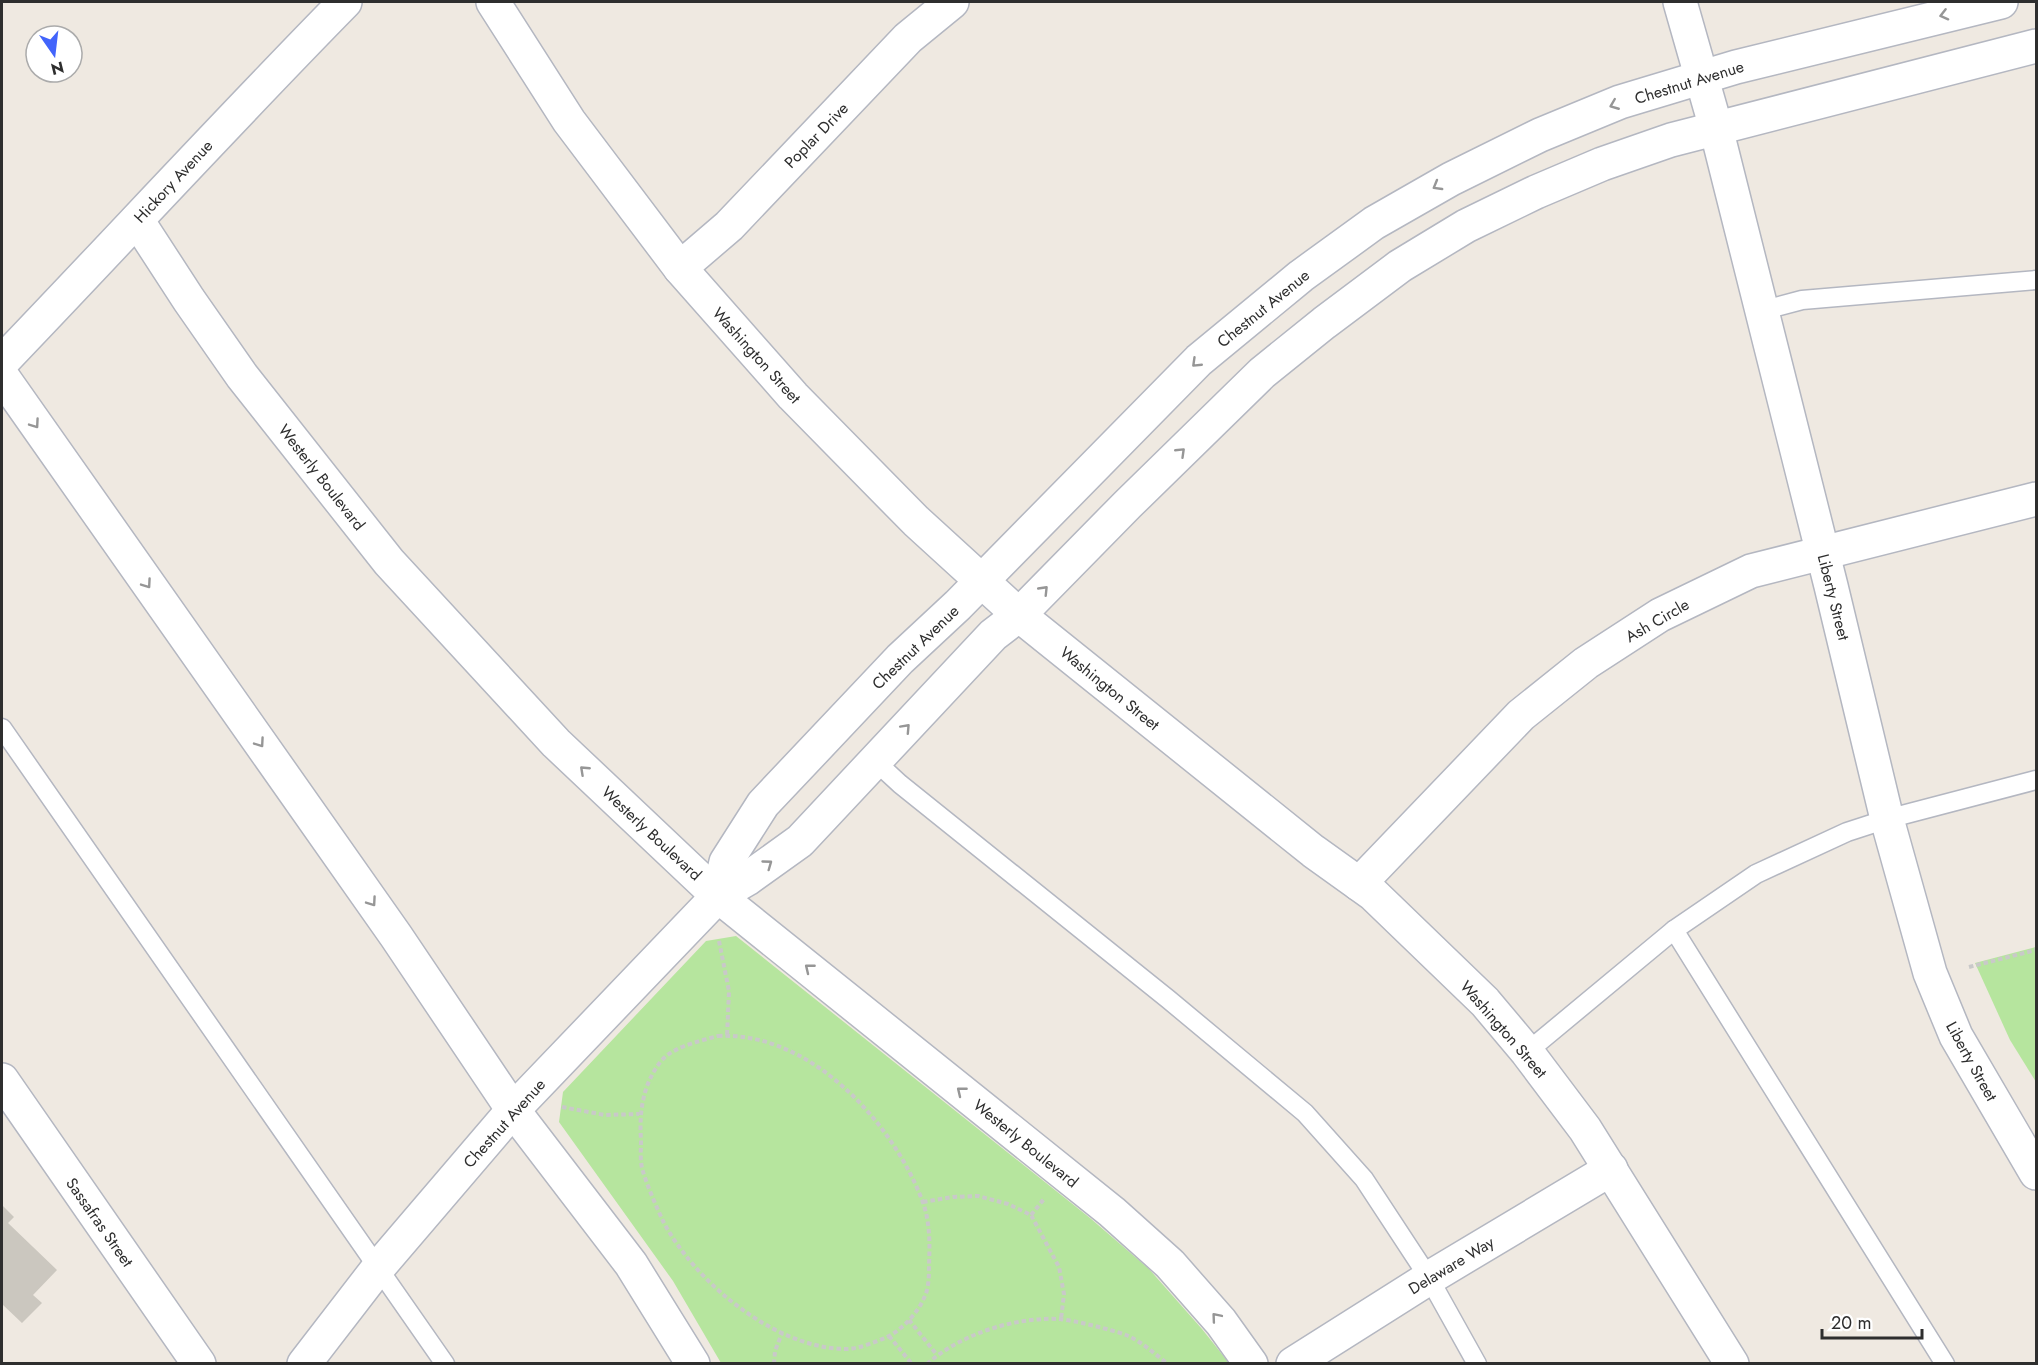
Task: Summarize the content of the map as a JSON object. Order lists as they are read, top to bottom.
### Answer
{
  "streets": {
    "street": [
      "Chestnut Avenue",
      "Poplar Drive",
      "Hickory Avenue",
      "Washington Street",
      "Westerly Boulevard",
      "Liberty Street",
      "Ash Circle",
      "Sassafras Street",
      "Delaware Way"
    ]
  },
  "crossings": [
    ["Chestnut Avenue", "Washington Street"],
    ["Chestnut Avenue", "Westerly Boulevard"],
    ["Chestnut Avenue", "Liberty Street"],
    ["Poplar Drive", "Washington Street"],
    ["Hickory Avenue", "Westerly Boulevard"],
    ["Washington Street", "Ash Circle"],
    ["Washington Street", "Delaware Way"],
    ["Liberty Street", "Ash Circle"]
  ],
  "scale_bar": "20 m",
  "north": "bottom"
}
